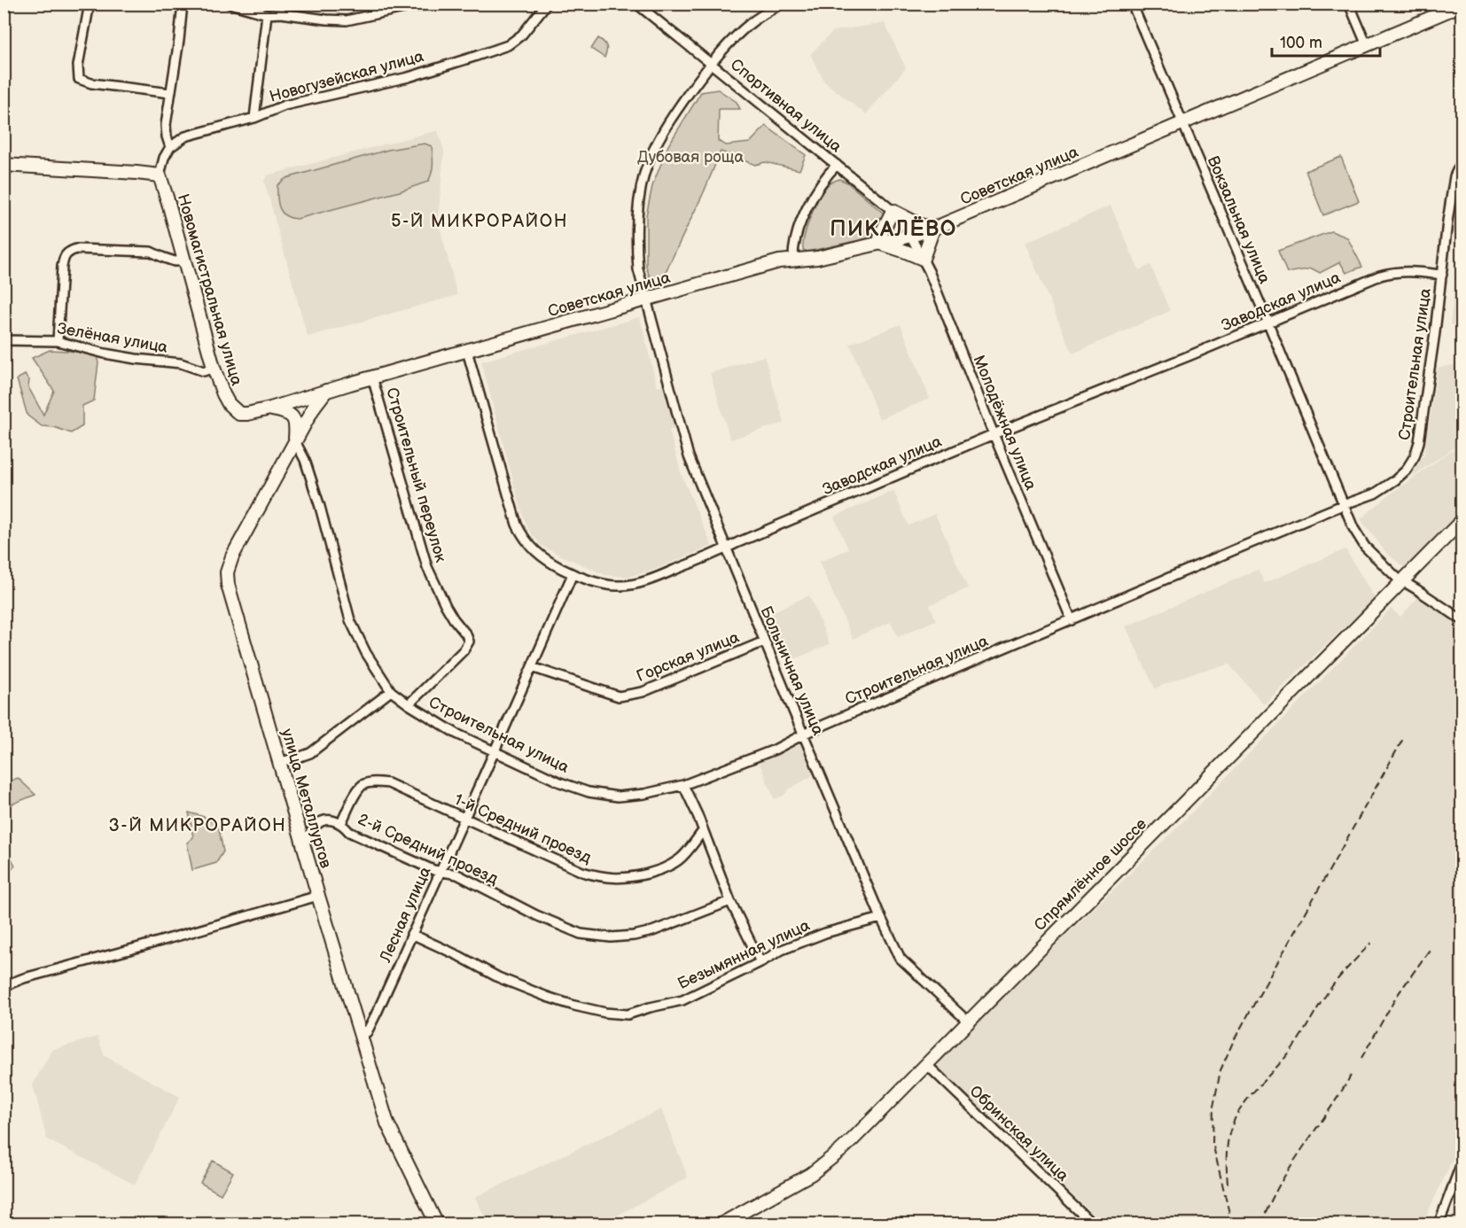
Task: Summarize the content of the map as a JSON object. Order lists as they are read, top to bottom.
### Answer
{
  "streets": {
    "street": [
      "Новогузейская улица",
      "Спортивная улица",
      "Советская улица",
      "Вокзальная улица",
      "Новомагистральная улица",
      "Заводская улица",
      "Зелёная улица",
      "Строительная улица",
      "Молодёжная улица",
      "Строительный переулок",
      "Горская улица",
      "Больничная улица",
      "улица Металлургов",
      "1-й Средний проезд",
      "2-й Средний проезд",
      "Спрямлённое шоссе",
      "Лесная улица",
      "Безымянная улица",
      "Обринская улица"
    ]
  },
  "crossings": [
    ["Спортивная улица", "Советская улица"],
    ["Спортивная улица", "Молодёжная улица"],
    ["Спортивная улица", "Больничная улица"],
    ["Советская улица", "Вокзальная улица"],
    ["Советская улица", "Новомагистральная улица"],
    ["Советская улица", "Заводская улица"],
    ["Советская улица", "Молодёжная улица"],
    ["Советская улица", "Строительный переулок"],
    ["Советская улица", "Больничная улица"],
    ["Советская улица", "улица Металлургов"],
    ["Вокзальная улица", "Заводская улица"],
    ["Вокзальная улица", "Строительная улица"],
    ["Вокзальная улица", "Спрямлённое шоссе"],
    ["Новомагистральная улица", "Зелёная улица"],
    ["Новомагистральная улица", "улица Металлургов"],
    ["Заводская улица", "Строительная улица"],
    ["Заводская улица", "Молодёжная улица"],
    ["Заводская улица", "Больничная улица"],
    ["Заводская улица", "Лесная улица"],
    ["Строительная улица", "Молодёжная улица"],
    ["Строительная улица", "Строительный переулок"],
    ["Строительная улица", "Больничная улица"],
    ["Строительная улица", "улица Металлургов"],
    ["Строительная улица", "Лесная улица"],
    ["Горская улица", "Больничная улица"],
    ["Горская улица", "Лесная улица"],
    ["Больничная улица", "Спрямлённое шоссе"],
    ["Больничная улица", "Безымянная улица"],
    ["улица Металлургов", "2-й Средний проезд"],
    ["1-й Средний проезд", "2-й Средний проезд"],
    ["1-й Средний проезд", "Лесная улица"],
    ["2-й Средний проезд", "Лесная улица"],
    ["Спрямлённое шоссе", "Обринская улица"],
    ["Лесная улица", "Безымянная улица"]
  ],
  "districts": ["5-Й МИКРОРАЙОН", "ПИКАЛЁВО", "3-Й МИКРОРАЙОН"],
  "parks": ["Дубовая роща"],
  "scale_bar": "100 m"
}
